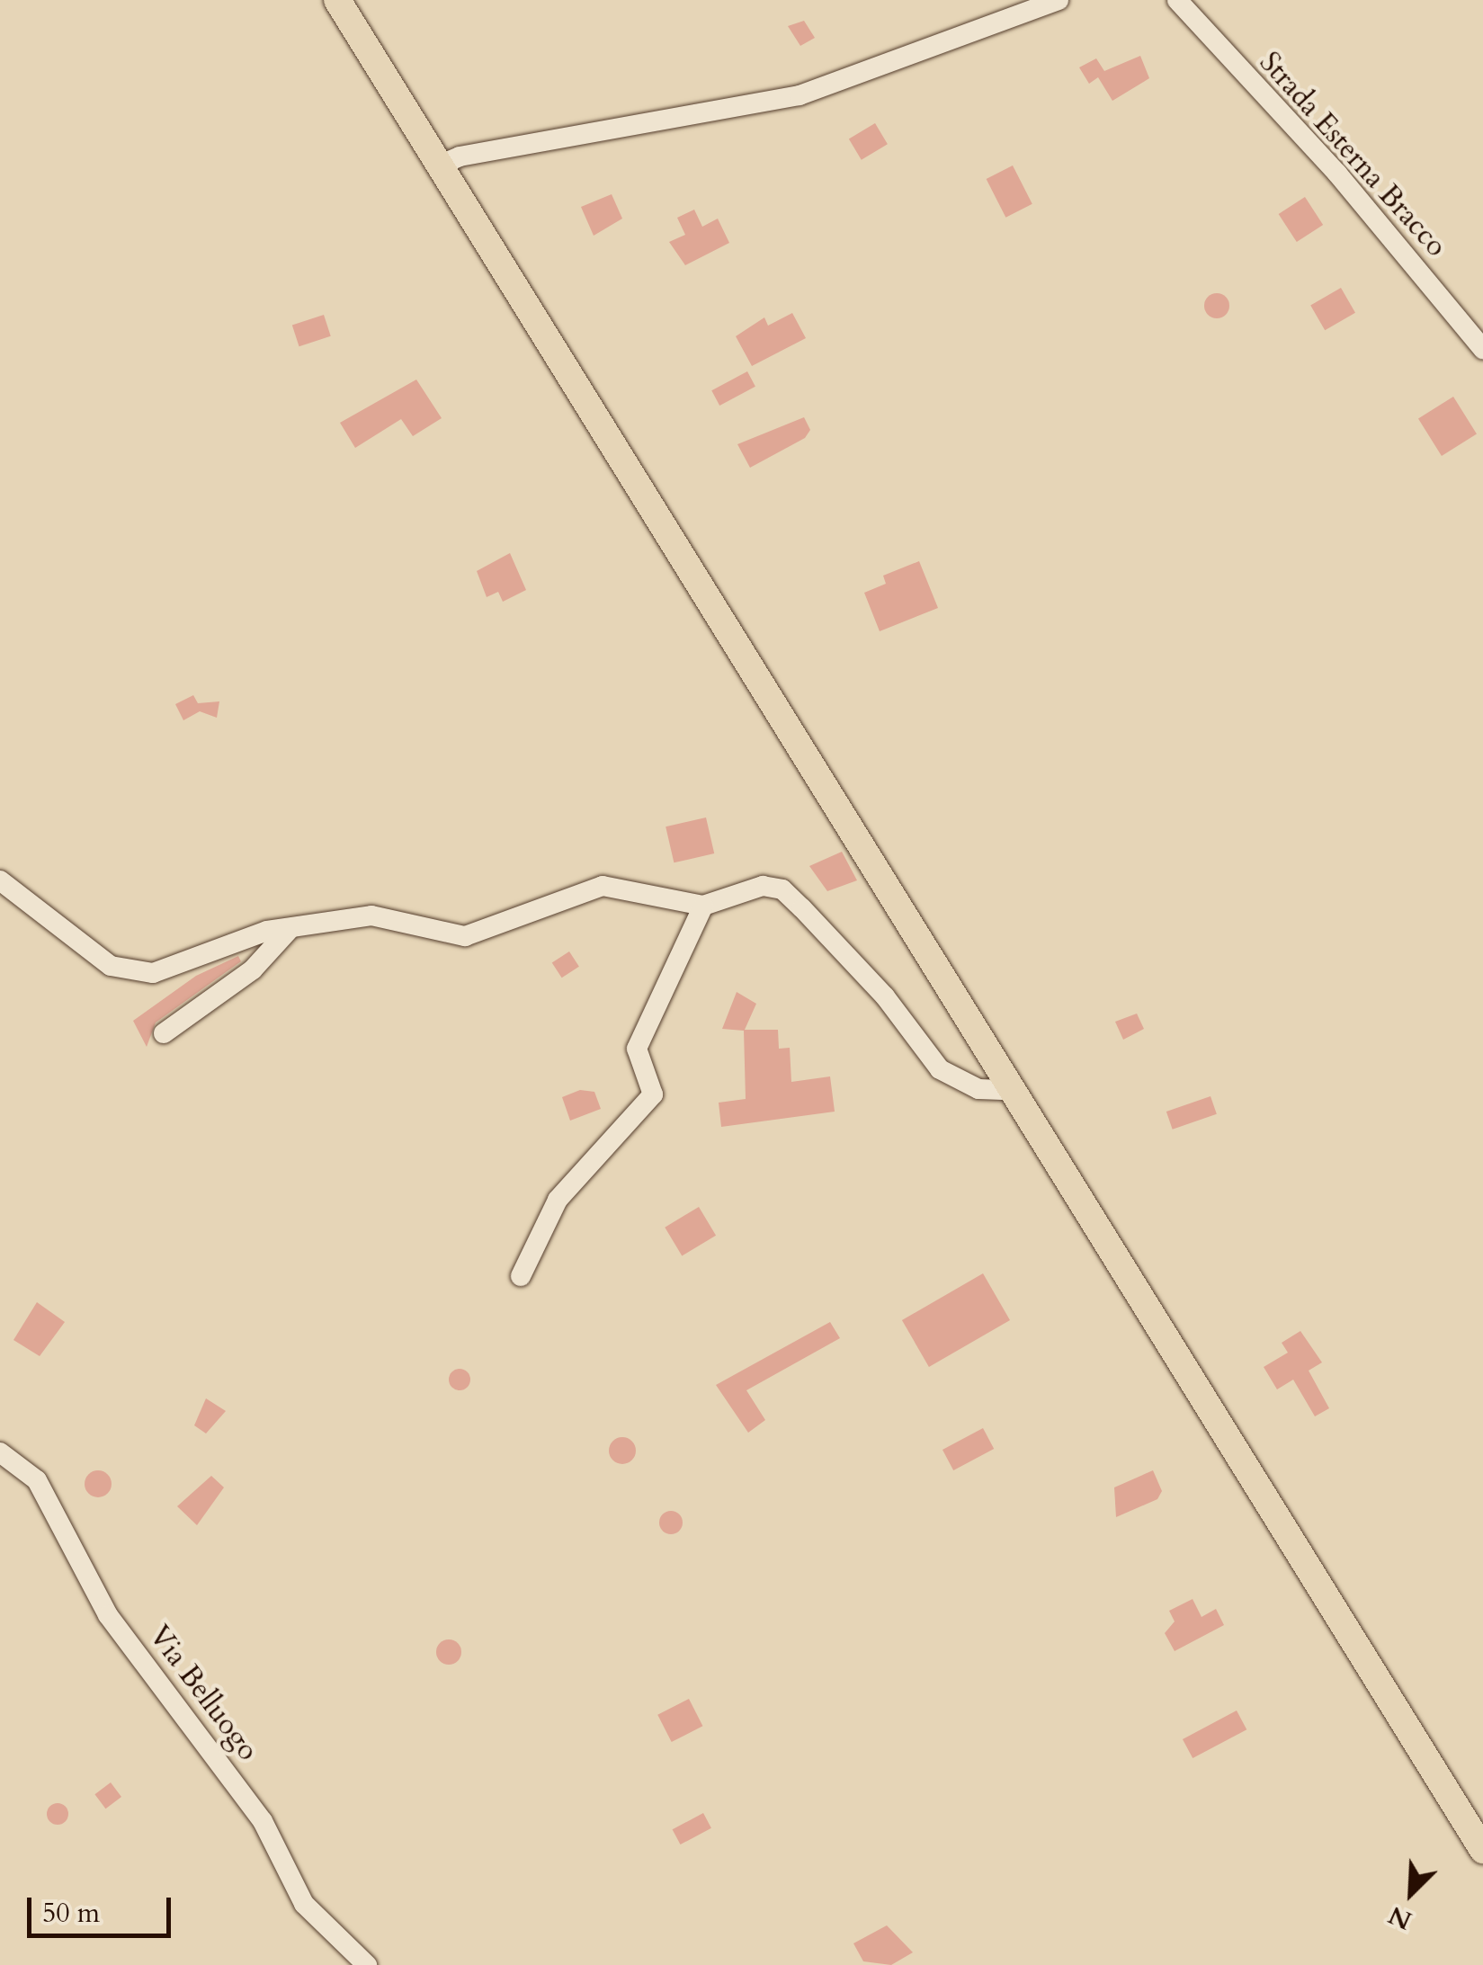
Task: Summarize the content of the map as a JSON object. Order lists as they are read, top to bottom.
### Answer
{
  "streets": {
    "street": ["Strada Esterna Bracco", "Via Belluogo"]
  },
  "scale_bar": "50 m",
  "north": "bottom left"
}
